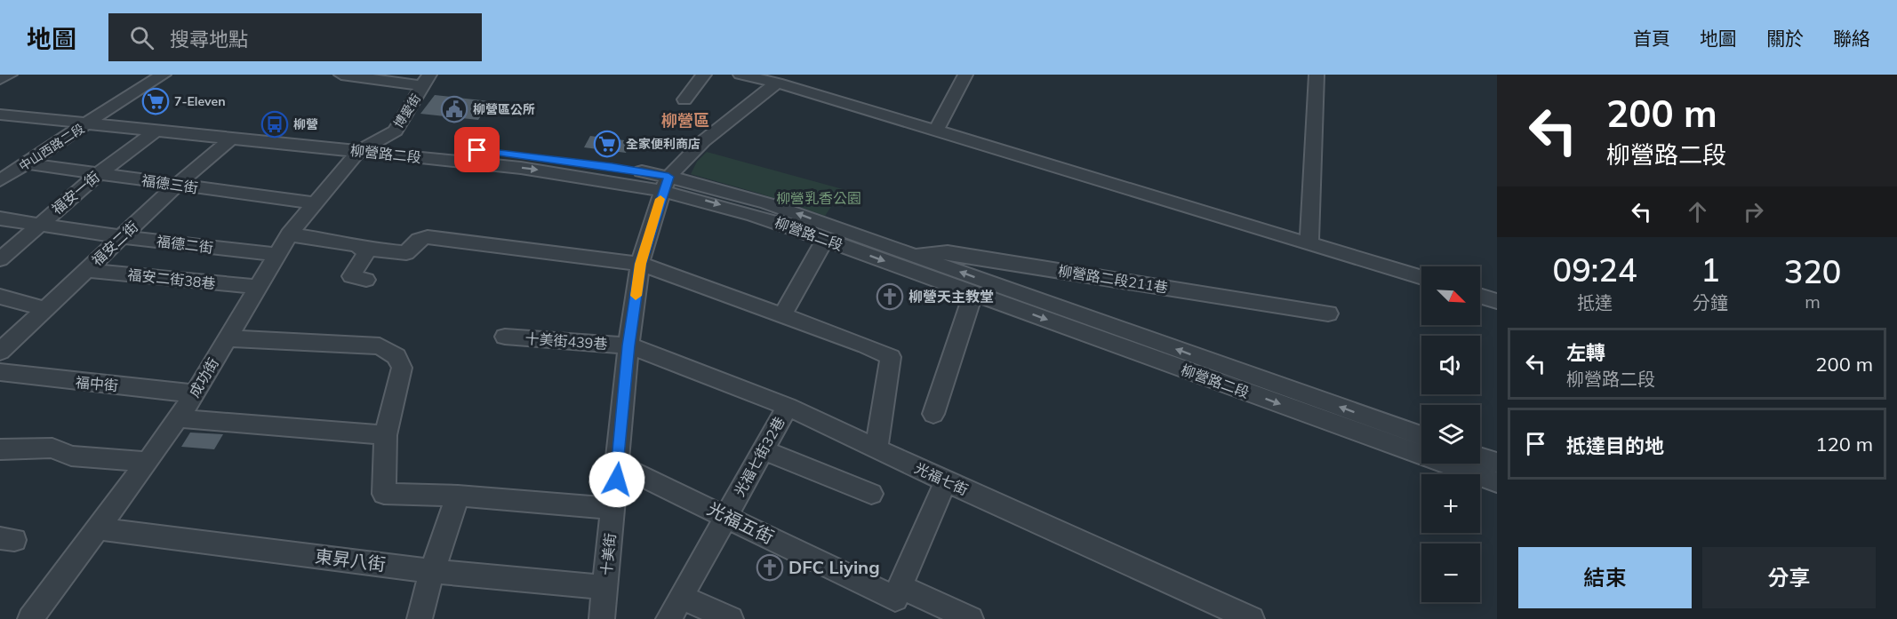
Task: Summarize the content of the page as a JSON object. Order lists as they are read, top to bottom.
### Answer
{
  "streets": {
    "street": [
      "博愛街",
      "中山西路二段",
      "柳營路二段",
      "福德三街",
      "福安一街",
      "福安二街",
      "福德二街",
      "福安二街38巷",
      "柳營路二段211巷",
      "十美街439巷",
      "成功街",
      "福中街",
      "光福七街32巷",
      "光福七街",
      "光福五街",
      "十美街",
      "東昇八街"
    ]
  },
  "crossings": [
    ["博愛街", "柳營路二段"],
    ["博愛街", "成功街"],
    ["中山西路二段", "柳營路二段"],
    ["中山西路二段", "福德三街"],
    ["柳營路二段", "福安一街"],
    ["柳營路二段", "福安二街"],
    ["柳營路二段", "柳營路二段211巷"],
    ["柳營路二段", "成功街"],
    ["柳營路二段", "十美街"],
    ["福德三街", "福安一街"],
    ["福德三街", "福安二街"],
    ["福德三街", "成功街"],
    ["福安一街", "福德二街"],
    ["福安二街", "福德二街"],
    ["福安二街", "福安二街38巷"],
    ["福德二街", "成功街"],
    ["福安二街38巷", "成功街"],
    ["十美街439巷", "光福七街"],
    ["十美街439巷", "十美街"],
    ["成功街", "福中街"],
    ["成功街", "東昇八街"],
    ["光福七街32巷", "光福七街"],
    ["光福七街32巷", "光福五街"],
    ["光福七街", "十美街"],
    ["光福五街", "十美街"],
    ["十美街", "東昇八街"]
  ],
  "districts": ["柳營區"],
  "parks": ["柳營乳香公園"],
  "places": {
    "supermarket": ["7-Eleven", "全家便利商店"],
    "public building": ["柳營區公所"],
    "bus stop": ["柳營"],
    "church": ["柳營天主教堂", "DFC Liying"]
  },
  "north": "bottom right",
  "page": {
    "header": "地圖",
    "search": "搜尋地點",
    "nav": [
      "首頁",
      "地圖",
      "關於",
      "聯絡"
    ],
    "turn": ["200 m", "柳營路二段"],
    "eta": [
      "09:24",
      "抵達",
      "1",
      "分鐘",
      "320",
      "m"
    ],
    "map_buttons": ["+", "−"],
    "list": [
      {
        "name": "左轉",
        "note": "柳營路二段",
        "value": "200 m"
      },
      {
        "name": "抵達目的地",
        "value": "120 m"
      }
    ],
    "buttons": ["結束", "分享"]
  }
}
